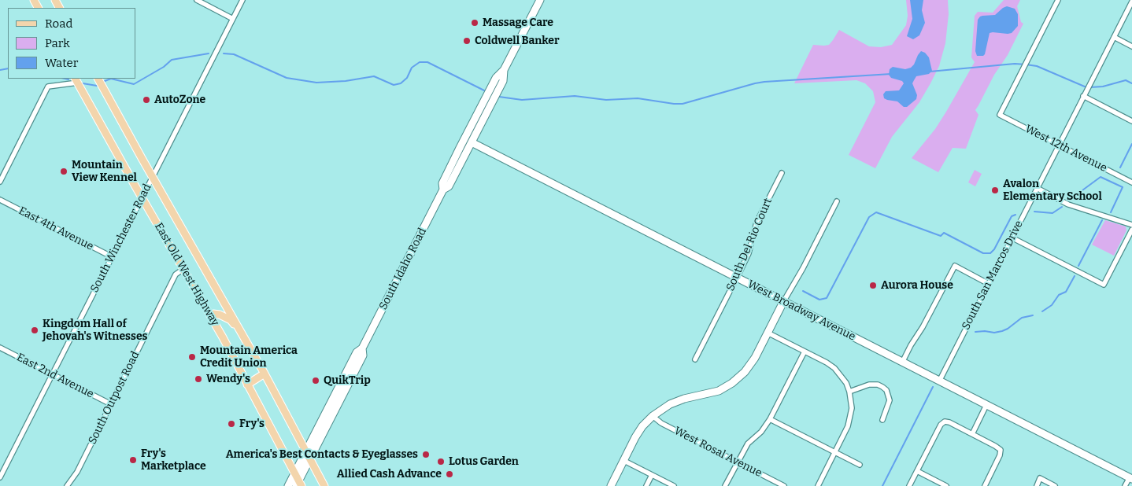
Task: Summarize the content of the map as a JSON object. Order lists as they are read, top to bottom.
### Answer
{
  "streets": {
    "main road": ["South Idaho Road", "East Old West Highway", "West Broadway Avenue"],
    "street": [
      "West 12th Avenue",
      "East 4th Avenue",
      "South Winchester Road",
      "South Del Rio Court",
      "South San Marcos Drive",
      "East 2nd Avenue",
      "South Outpost Road",
      "West Rosal Avenue"
    ]
  },
  "crossings": [
    ["West 12th Avenue", "South San Marcos Drive"],
    ["East 4th Avenue", "South Winchester Road"],
    ["South Winchester Road", "East Old West Highway"],
    ["South Winchester Road", "East 2nd Avenue"],
    ["South Del Rio Court", "West Broadway Avenue"],
    ["South Idaho Road", "East Old West Highway"],
    ["South Idaho Road", "West Broadway Avenue"],
    ["East Old West Highway", "South Outpost Road"],
    ["South San Marcos Drive", "West Broadway Avenue"],
    ["East 2nd Avenue", "South Outpost Road"]
  ],
  "places": [
    "Massage Care",
    "Coldwell Banker",
    "AutoZone",
    "Mountain View Kennel",
    "Avalon Elementary School",
    "Aurora House",
    "Kingdom Hall of Jehovah's Witnesses",
    "Mountain America Credit Union",
    "Wendy's",
    "QuikTrip",
    "Fry's",
    "America's Best Contacts & Eyeglasses",
    "Fry's Marketplace",
    "Lotus Garden",
    "Allied Cash Advance"
  ],
  "legend": ["Road", "Park", "Water"]
}
